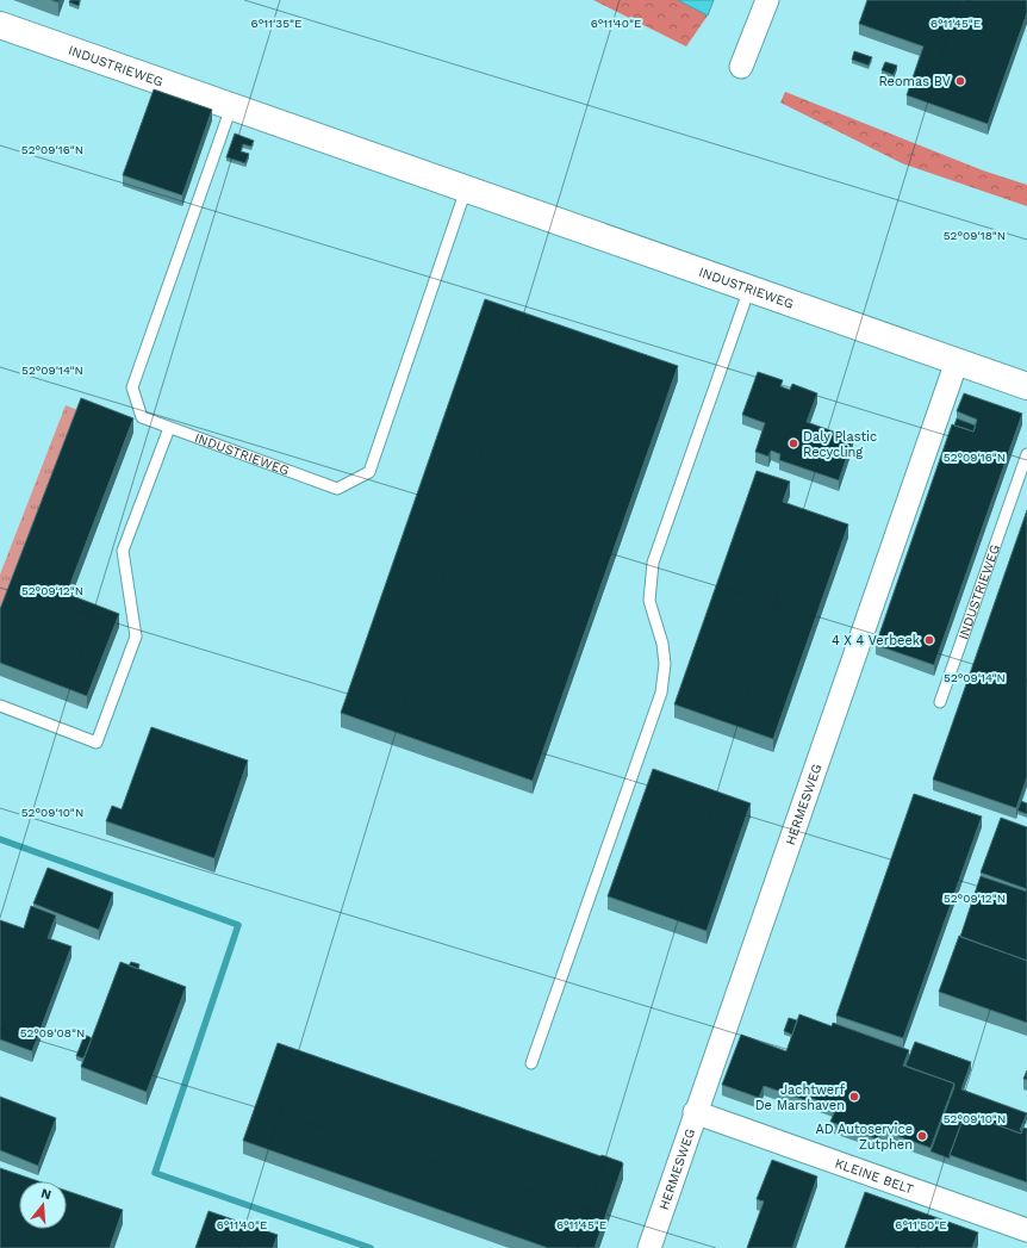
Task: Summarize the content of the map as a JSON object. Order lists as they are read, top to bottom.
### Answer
{
  "streets": {
    "street": ["INDUSTRIEWEG", "HERMESWEG", "KLEINE BELT"]
  },
  "crossings": [
    ["INDUSTRIEWEG", "HERMESWEG"],
    ["HERMESWEG", "KLEINE BELT"]
  ],
  "places": [
    "Reomas BV",
    "Daly Plastic Recycling",
    "4 X 4 Verbeek",
    "Jachtwerf De Marshaven",
    "AD Autoservice Zutphen"
  ],
  "north": "top",
  "coordinates": [
    "6°11'35\"E",
    "6°11'40\"E",
    "6°11'45\"E",
    "52°09'16\"N",
    "52°09'18\"N",
    "52°09'14\"N",
    "52°09'12\"N",
    "52°09'10\"N",
    "52°09'08\"N",
    "6°11'50\"E"
  ]
}
